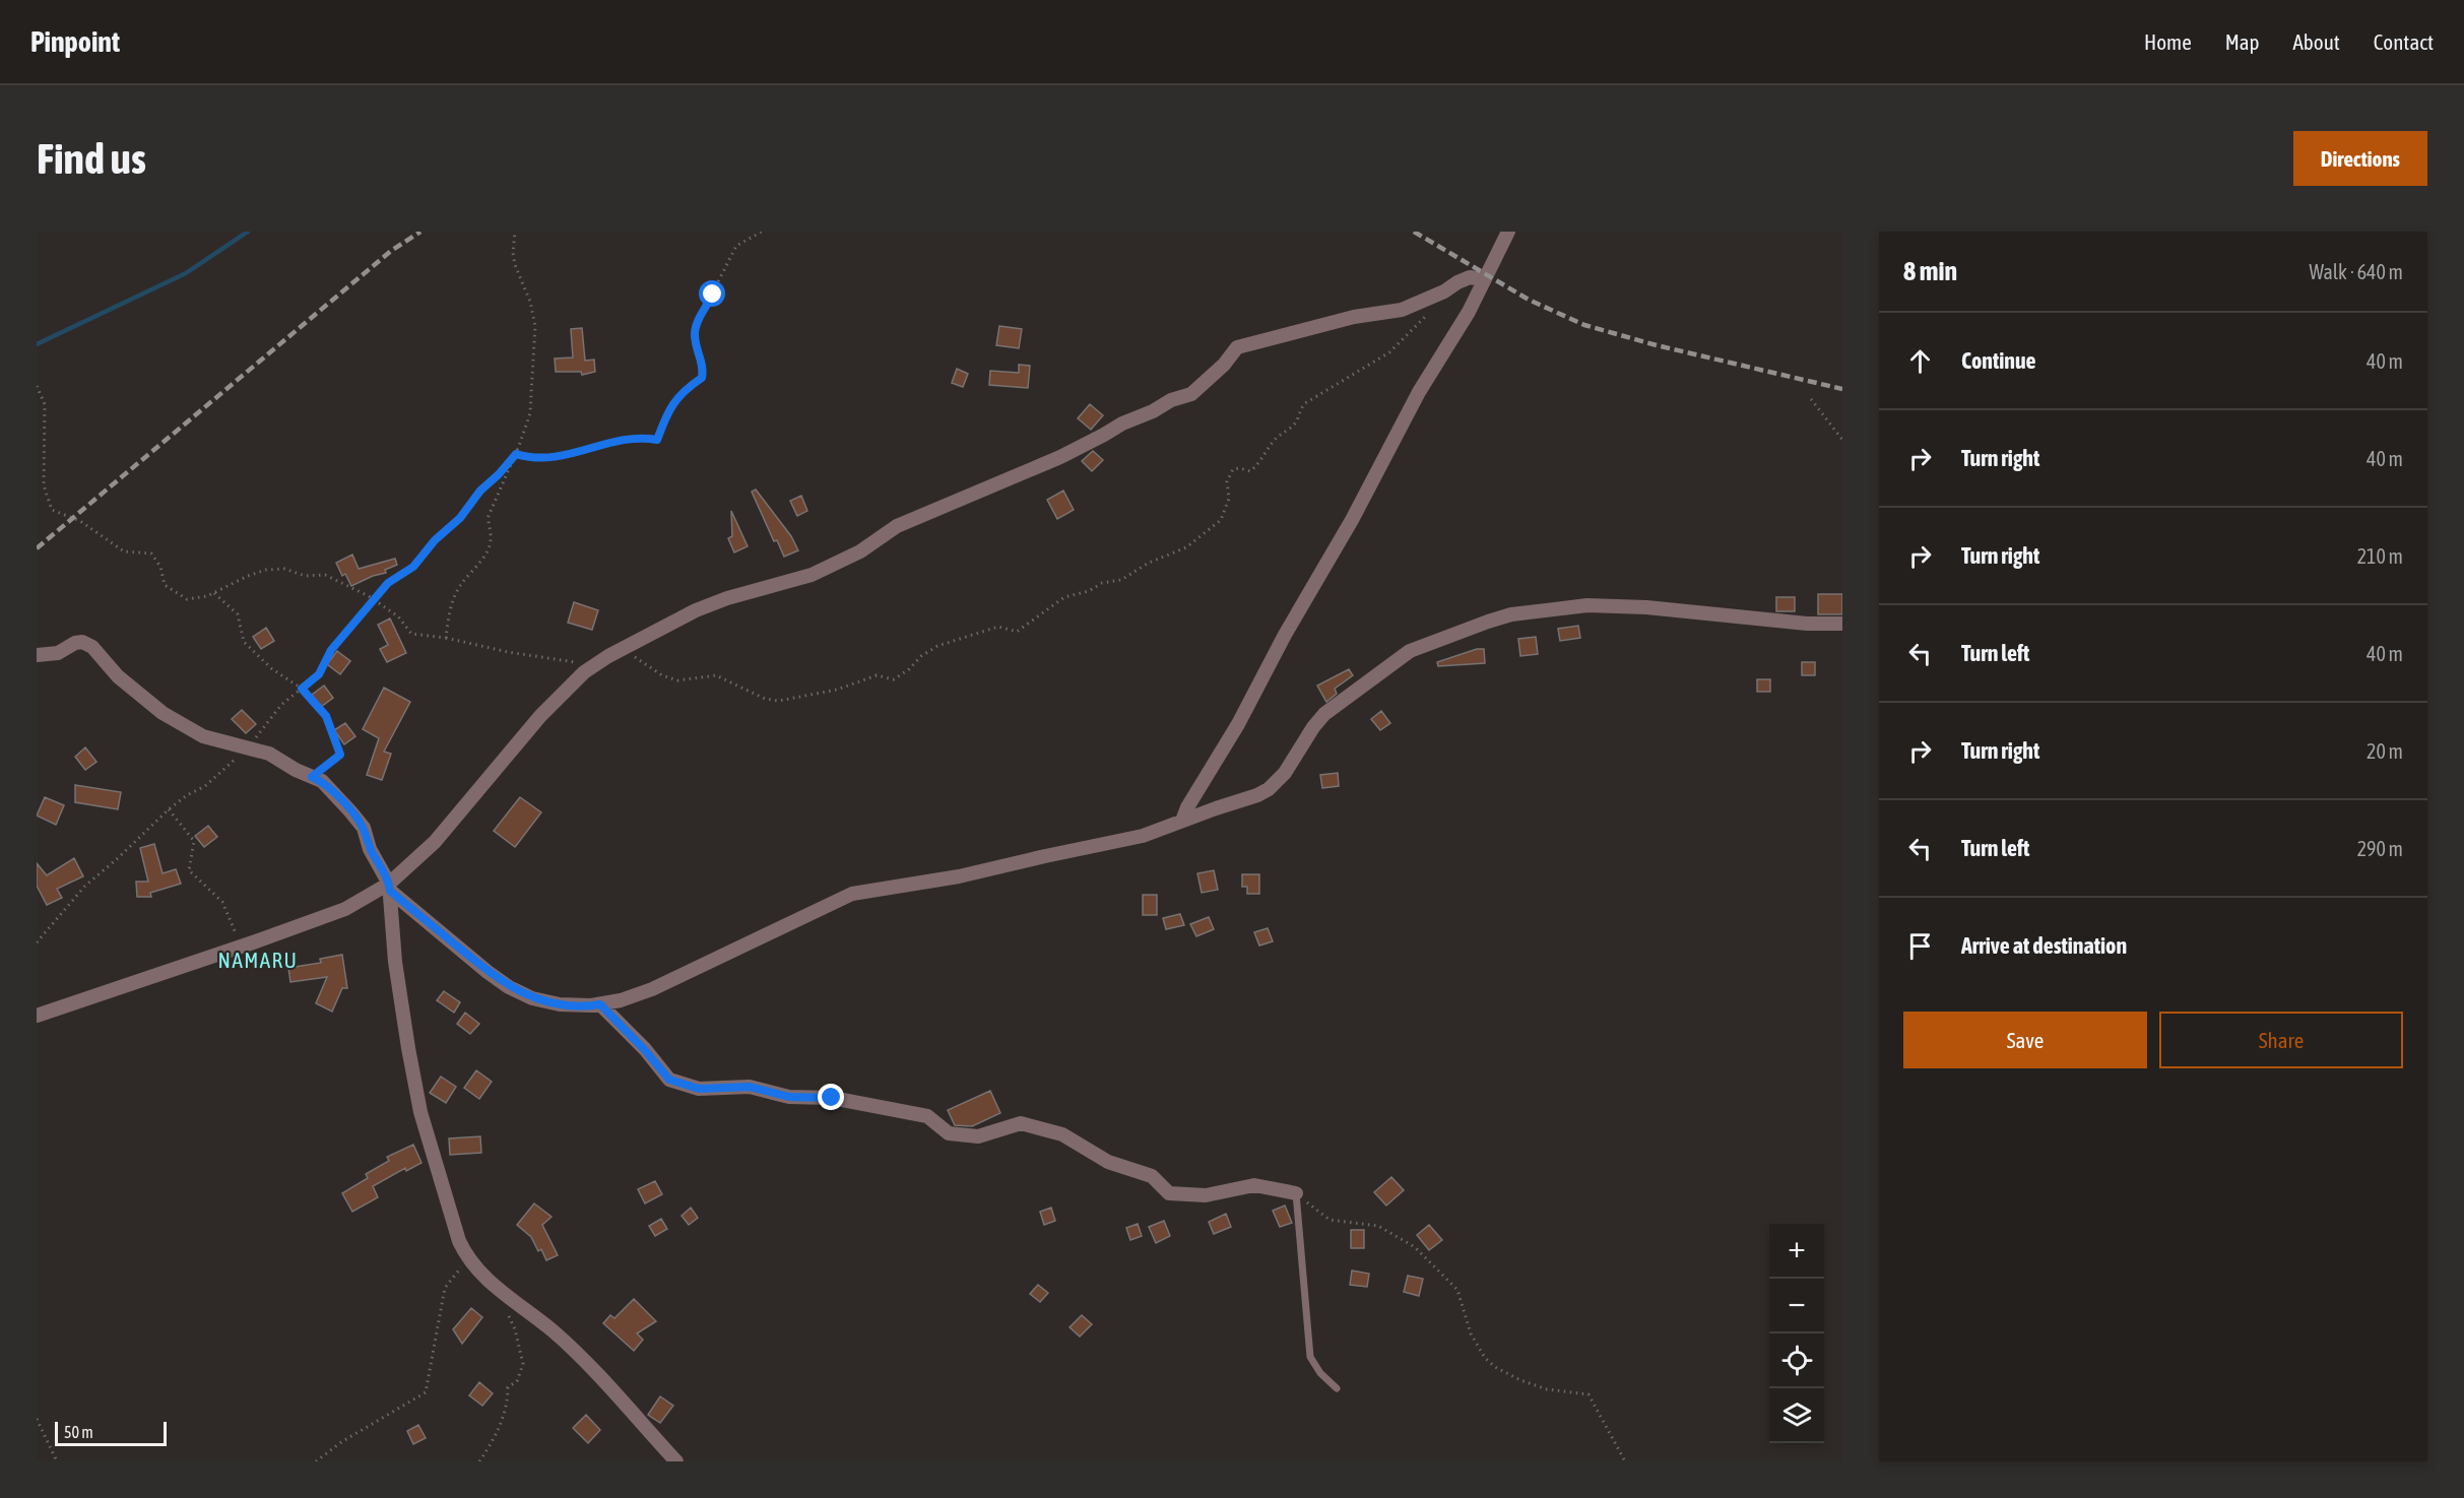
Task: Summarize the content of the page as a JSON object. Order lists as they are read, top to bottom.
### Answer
{
  "districts": ["NAMARU"],
  "scale_bar": "50 m",
  "page": {
    "header": "Pinpoint",
    "nav": [
      "Home",
      "Map",
      "About",
      "Contact"
    ],
    "buttons": [
      "Directions",
      ["Save", "Share"]
    ],
    "title": "Find us",
    "heading": ["8 min", "Walk · 640 m"],
    "list": [
      ["Continue", "40 m"],
      ["Turn right", "40 m"],
      ["Turn right", "210 m"],
      ["Turn left", "40 m"],
      ["Turn right", "20 m"],
      ["Turn left", "290 m"],
      "Arrive at destination"
    ],
    "map_buttons": ["+", "−"],
    "scale": "50 m"
  }
}
